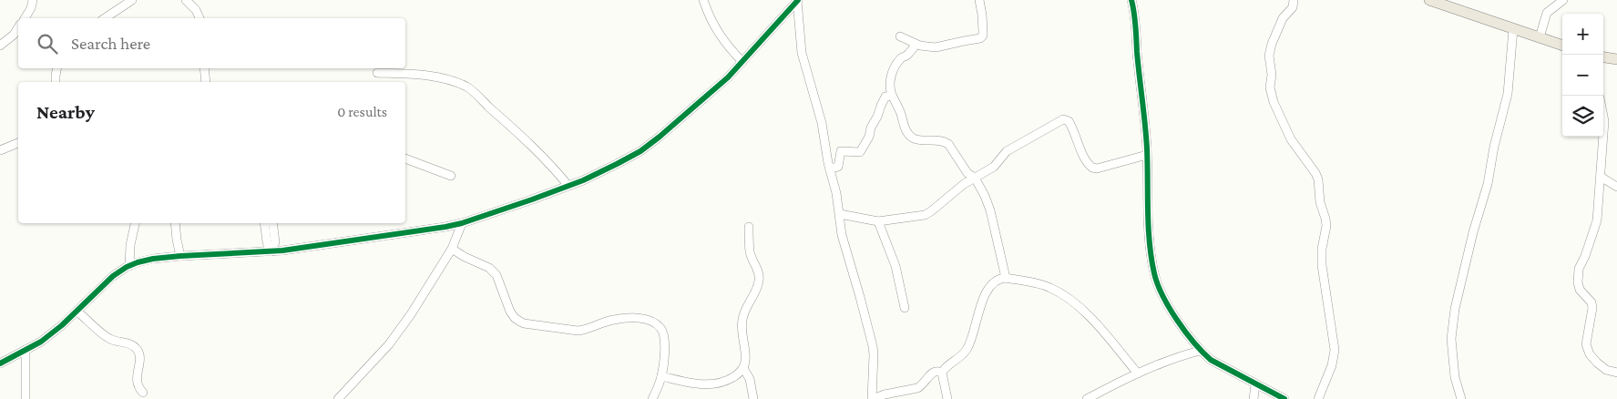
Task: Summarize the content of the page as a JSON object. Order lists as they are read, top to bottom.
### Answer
{
  "page": {
    "map_buttons": ["+", "−"],
    "search": "Search here",
    "heading": ["Nearby", "0 results"]
  }
}
